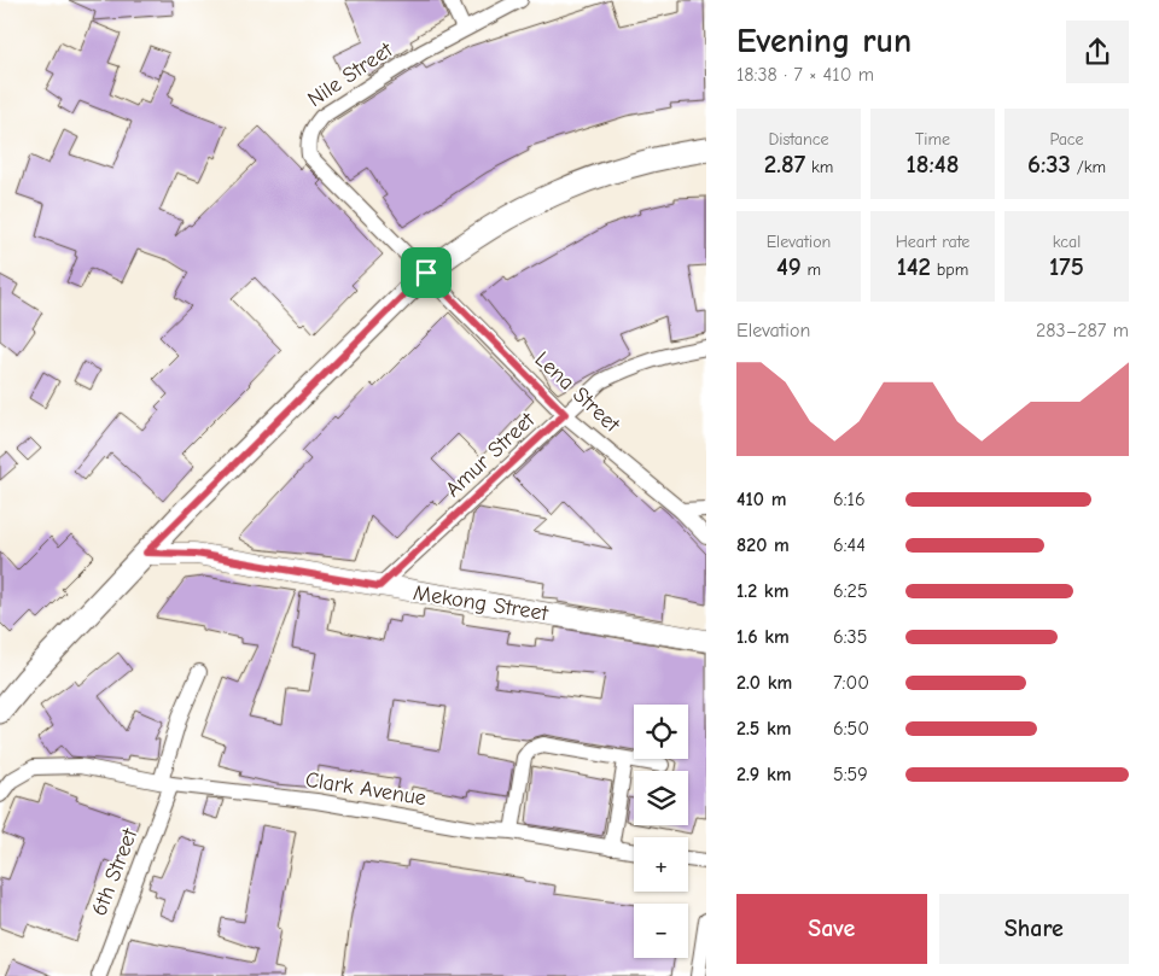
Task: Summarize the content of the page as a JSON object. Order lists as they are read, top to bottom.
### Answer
{
  "streets": {
    "street": [
      "Nile Street",
      "Lena Street",
      "Amur Street",
      "Mekong Street",
      "Clark Avenue",
      "6th Street"
    ]
  },
  "crossings": [
    ["Nile Street", "Lena Street"],
    ["Lena Street", "Amur Street"],
    ["Amur Street", "Mekong Street"],
    ["Clark Avenue", "6th Street"]
  ],
  "page": {
    "heading": ["Evening run", "18:38 · 7 × 410 m"],
    "stats": [
      ["Distance", "2.87 km"],
      ["Time", "18:48"],
      ["Pace", "6:33 /km"],
      ["Elevation", "49 m"],
      ["Heart rate", "142 bpm"],
      ["kcal", "175"]
    ],
    "chart": ["Elevation", "283–287 m"],
    "list": [
      {
        "name": "410 m",
        "note": "6:16"
      },
      {
        "name": "820 m",
        "note": "6:44"
      },
      {
        "name": "1.2 km",
        "note": "6:25"
      },
      {
        "name": "1.6 km",
        "note": "6:35"
      },
      {
        "name": "2.0 km",
        "note": "7:00"
      },
      {
        "name": "2.5 km",
        "note": "6:50"
      },
      {
        "name": "2.9 km",
        "note": "5:59"
      }
    ],
    "map_buttons": ["+", "−"],
    "buttons": ["Save", "Share"]
  }
}
